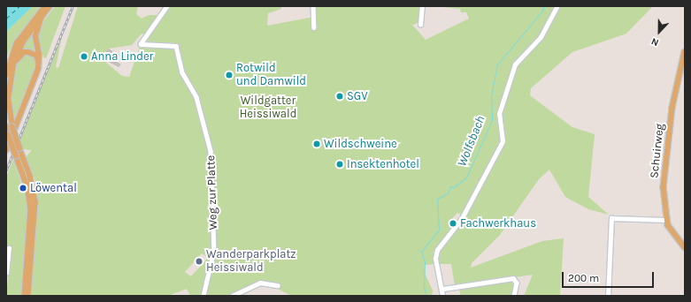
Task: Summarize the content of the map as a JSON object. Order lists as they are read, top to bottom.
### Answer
{
  "streets": {
    "main road": ["Schuirweg"],
    "street": ["Weg zur Platte"]
  },
  "water": ["Wolfsbach"],
  "parks": ["Wildgatter Heissiwald"],
  "places": [
    "Anna Linder",
    "Rotwild und Damwild",
    "SGV",
    "Wildschweine",
    "Insektenhotel",
    "Löwental",
    "Fachwerkhaus",
    "Wanderparkplatz Heissiwald"
  ],
  "scale_bar": "200 m",
  "north": "bottom"
}
